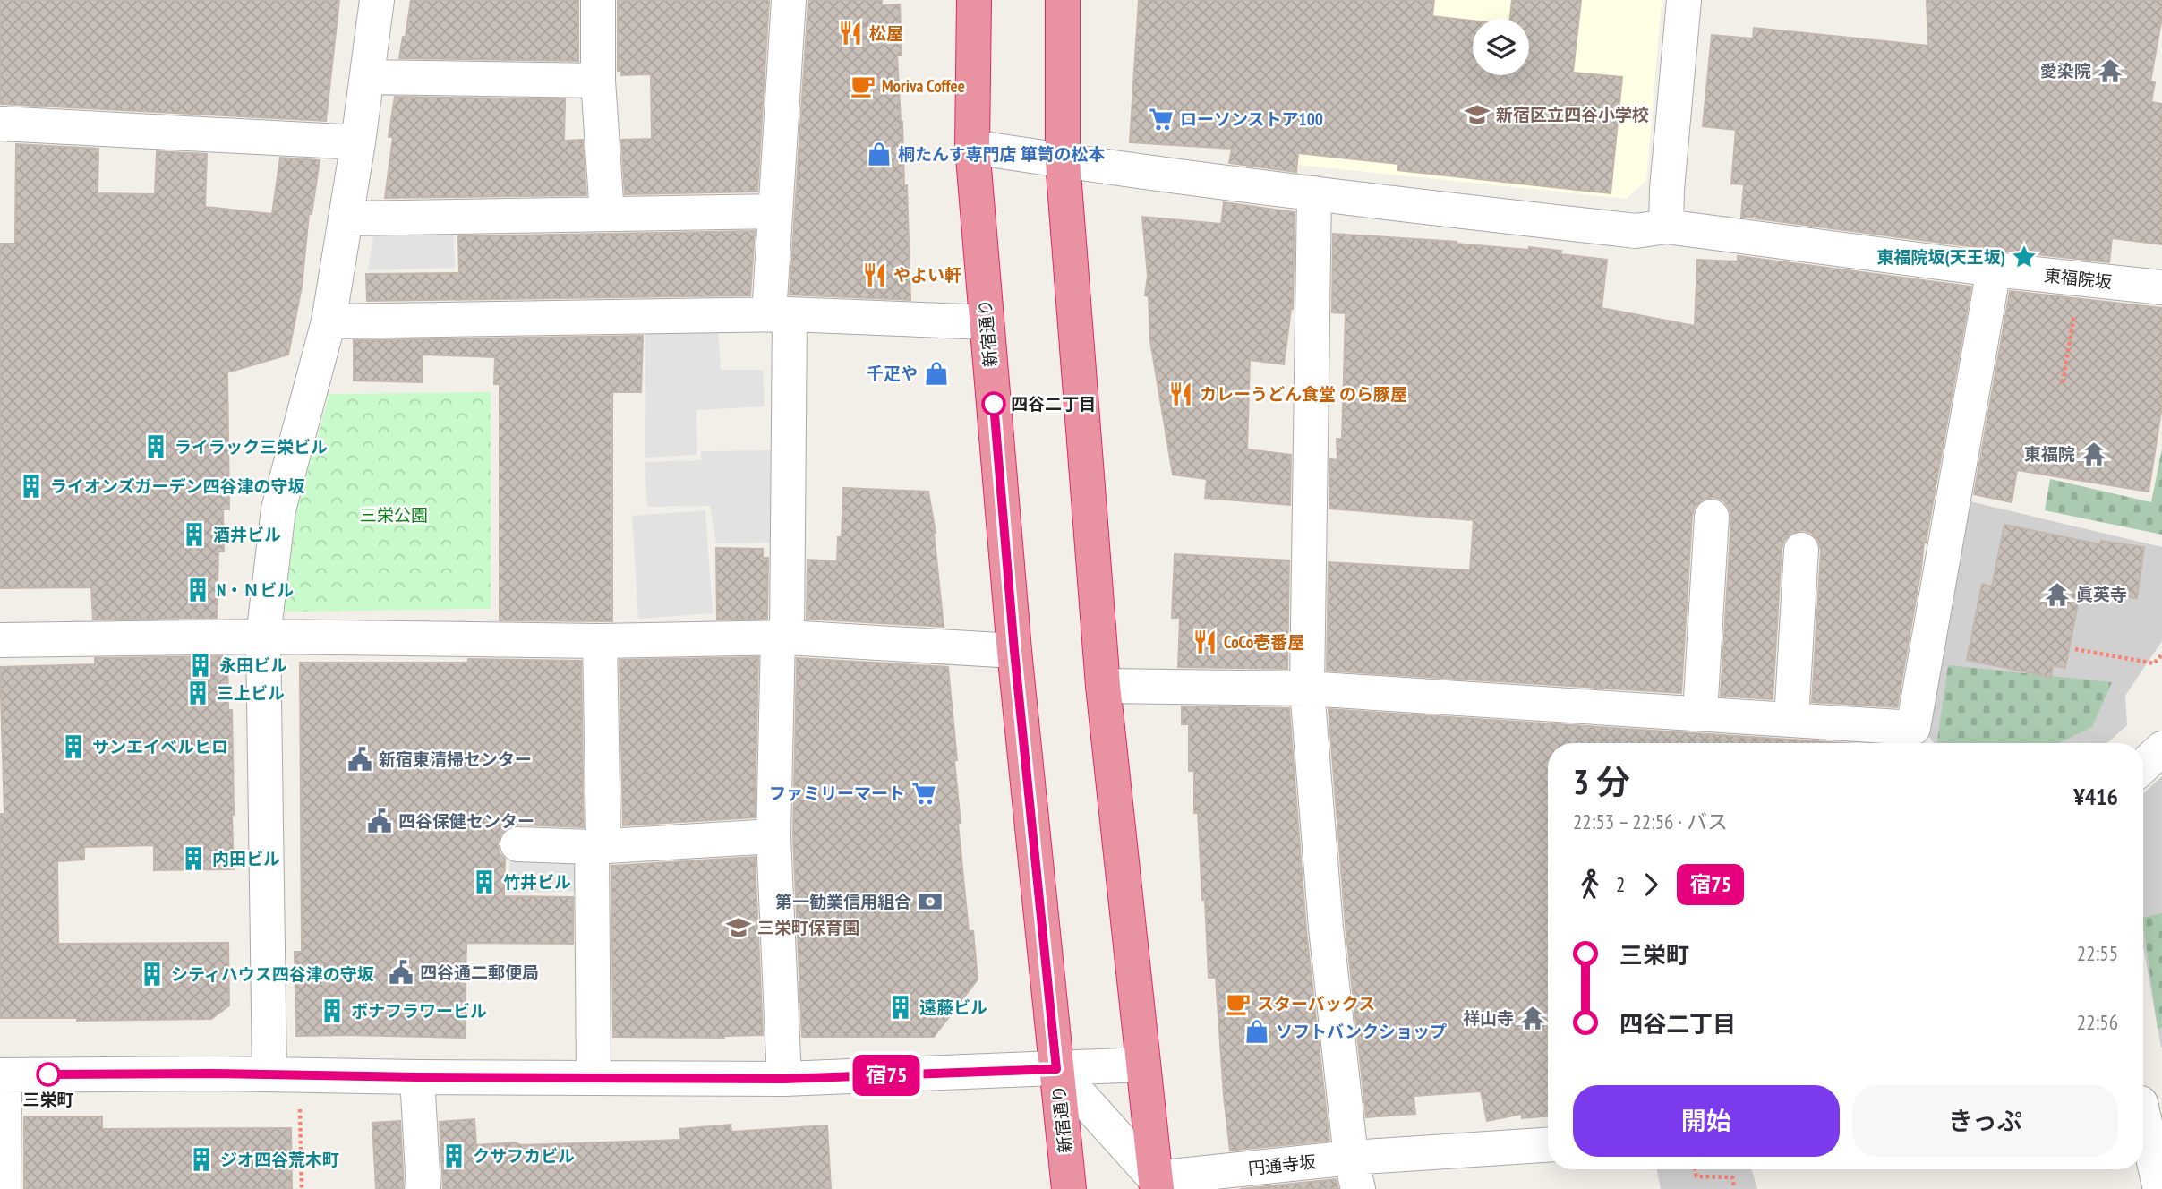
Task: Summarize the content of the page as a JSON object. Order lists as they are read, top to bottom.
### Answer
{
  "streets": {
    "highway": ["新宿通り"],
    "street": ["東福院坂", "円通寺坂"]
  },
  "crossings": [
    ["東福院坂", "新宿通り"]
  ],
  "parks": ["三栄公園"],
  "places": {
    "restaurant": [
      "松屋",
      "やよい軒",
      "カレーうどん食堂 のら豚屋",
      "CoCo壱番屋"
    ],
    "temple": [
      "愛染院",
      "東福院",
      "眞英寺",
      "祥山寺"
    ],
    "cafe": ["Moriva Coffee", "スターバックス"],
    "school or university": ["新宿区立四谷小学校", "三栄町保育園"],
    "supermarket": ["ローソンストア100", "ファミリーマート"],
    "shop": ["桐たんす専門店 箪笥の松本", "千疋や", "ソフトバンクショップ"],
    "place": ["東福院坂(天王坂)"],
    "other": ["四谷二丁目", "三栄町"],
    "building": [
      "ライラック三栄ビル",
      "ライオンズガーデン四谷津の守坂",
      "酒井ビル",
      "N・Ｎビル",
      "永田ビル",
      "三上ビル",
      "サンエイベルヒロ",
      "内田ビル",
      "竹井ビル",
      "シティハウス四谷津の守坂",
      "遠藤ビル",
      "ボナフラワービル",
      "クサフカビル",
      "ジオ四谷荒木町"
    ],
    "public building": ["新宿東清掃センター", "四谷保健センター", "四谷通二郵便局"],
    "bank": ["第一勧業信用組合"]
  },
  "lines": ["bus line 宿75"],
  "page": {
    "on_map": "宿75",
    "heading": ["3 分", "22:53 – 22:56 · バス", "¥416"],
    "legs": ["2", "宿75"],
    "list": [
      {
        "name": "三栄町",
        "value": "22:55"
      },
      {
        "name": "四谷二丁目",
        "value": "22:56"
      }
    ],
    "buttons": ["開始", "きっぷ"]
  }
}
